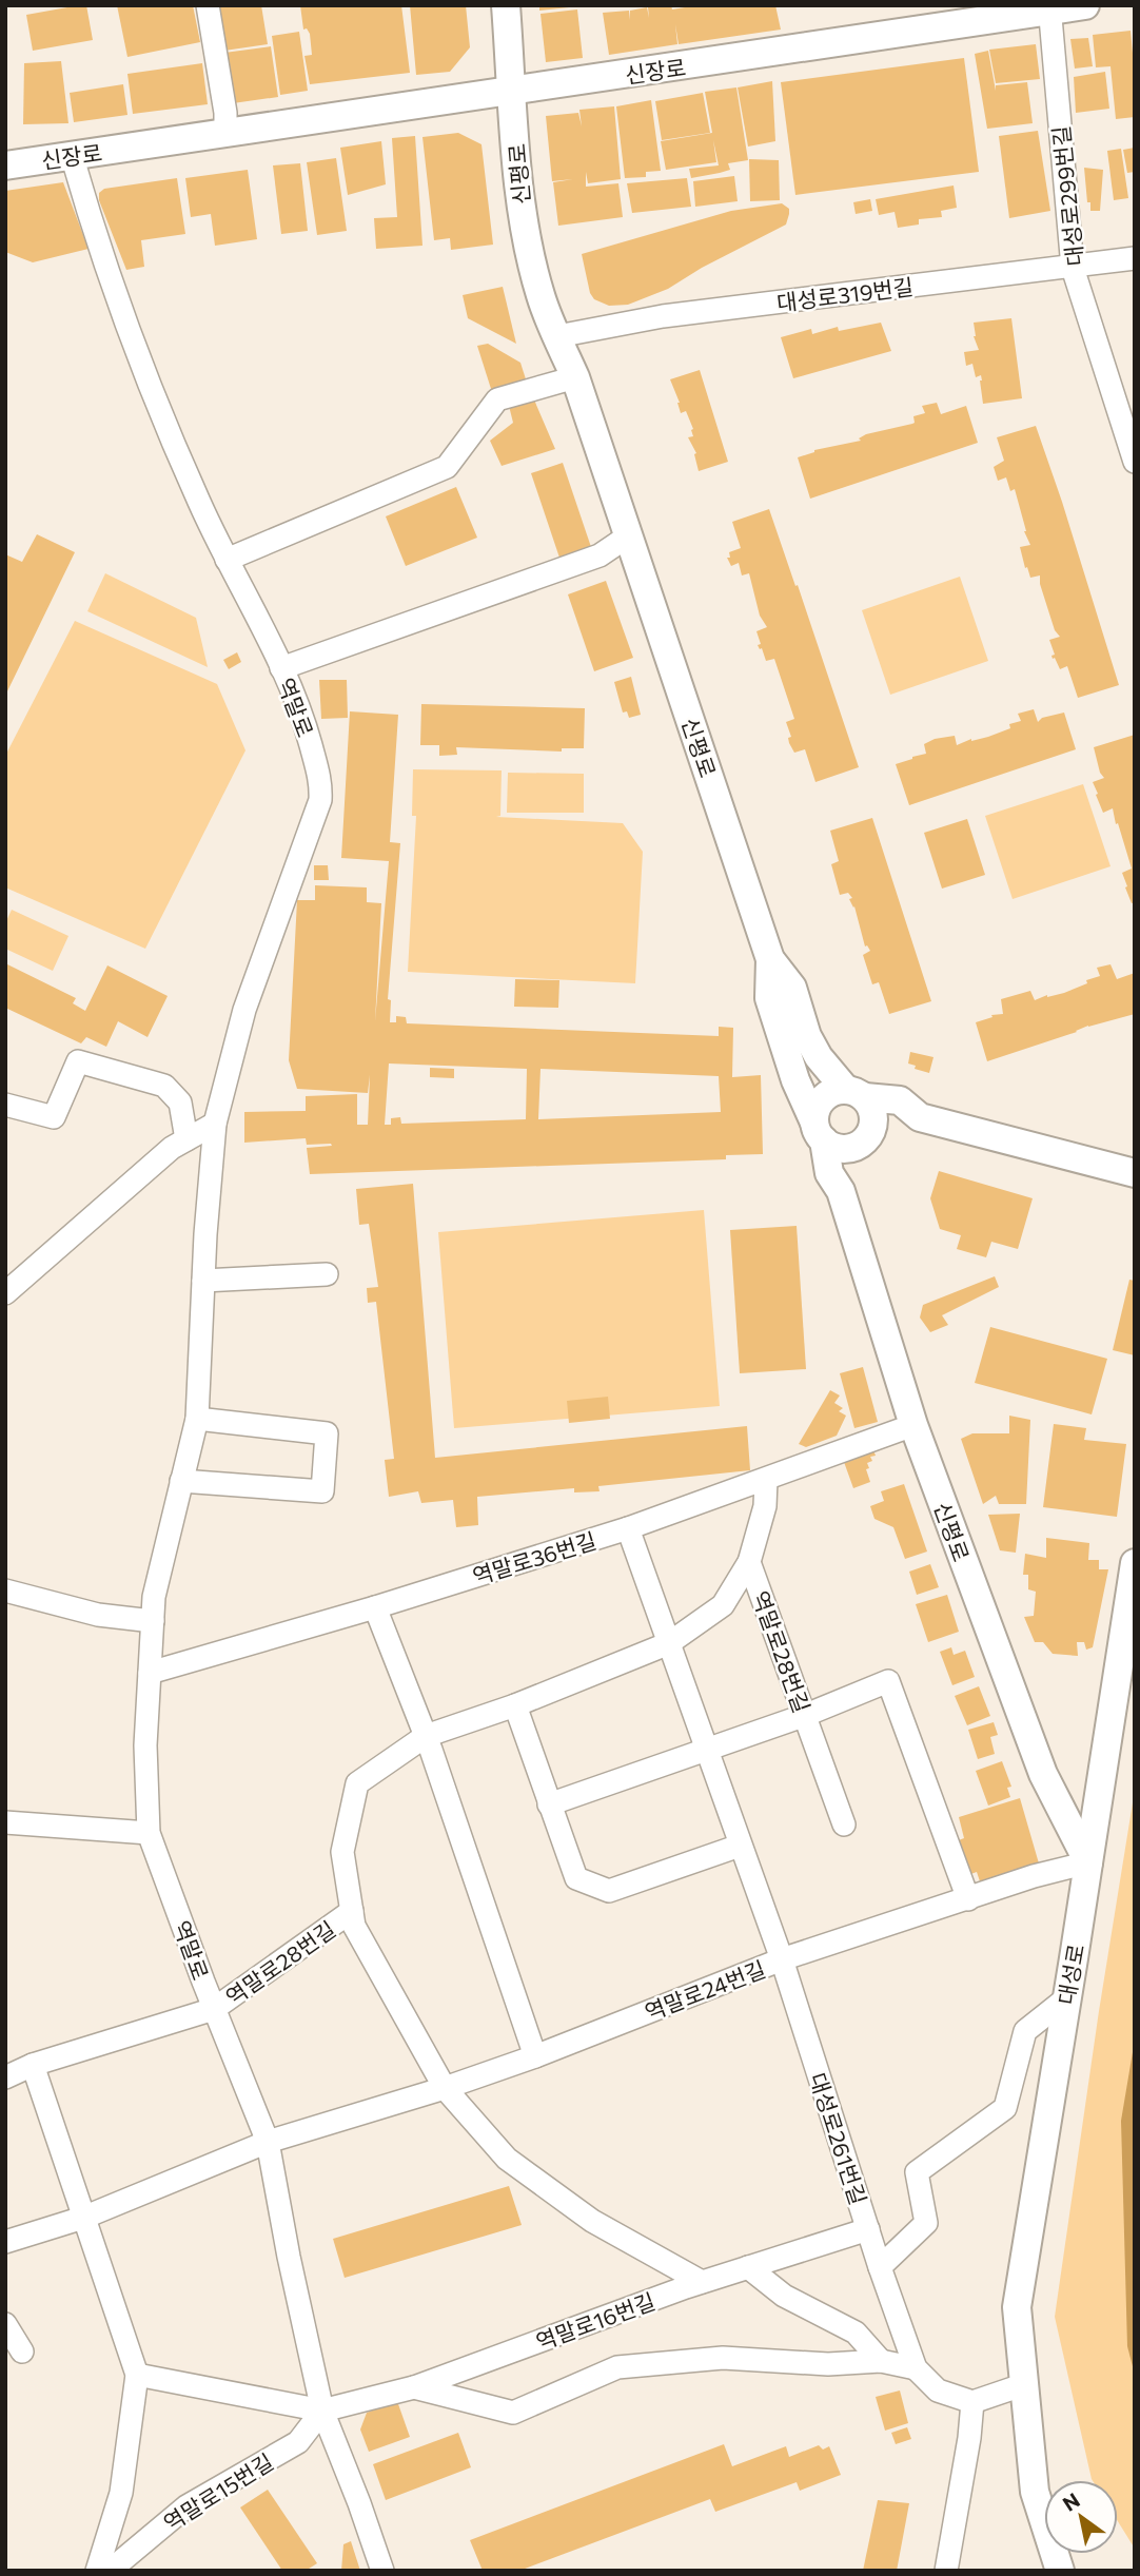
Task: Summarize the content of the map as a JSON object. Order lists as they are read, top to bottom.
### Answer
{
  "streets": {
    "street": [
      "신장로",
      "신평로",
      "대성로299번길",
      "대성로319번길",
      "역말로",
      "역말로36번길",
      "역말로28번길",
      "대성로",
      "역말로24번길",
      "대성로261번길",
      "역말로16번길",
      "역말로15번길"
    ]
  },
  "crossings": [
    ["신장로", "신평로"],
    ["신장로", "대성로299번길"],
    ["신장로", "역말로"],
    ["신평로", "대성로319번길"],
    ["신평로", "역말로36번길"],
    ["신평로", "대성로"],
    ["신평로", "역말로24번길"],
    ["대성로299번길", "대성로319번길"],
    ["역말로", "역말로36번길"],
    ["역말로", "역말로28번길"],
    ["역말로", "역말로24번길"],
    ["역말로", "역말로16번길"],
    ["역말로", "역말로15번길"],
    ["역말로36번길", "역말로28번길"],
    ["역말로36번길", "대성로261번길"],
    ["역말로28번길", "대성로261번길"],
    ["대성로", "역말로24번길"],
    ["역말로24번길", "대성로261번길"],
    ["대성로261번길", "역말로16번길"],
    ["역말로16번길", "역말로15번길"]
  ],
  "north": "top left"
}
